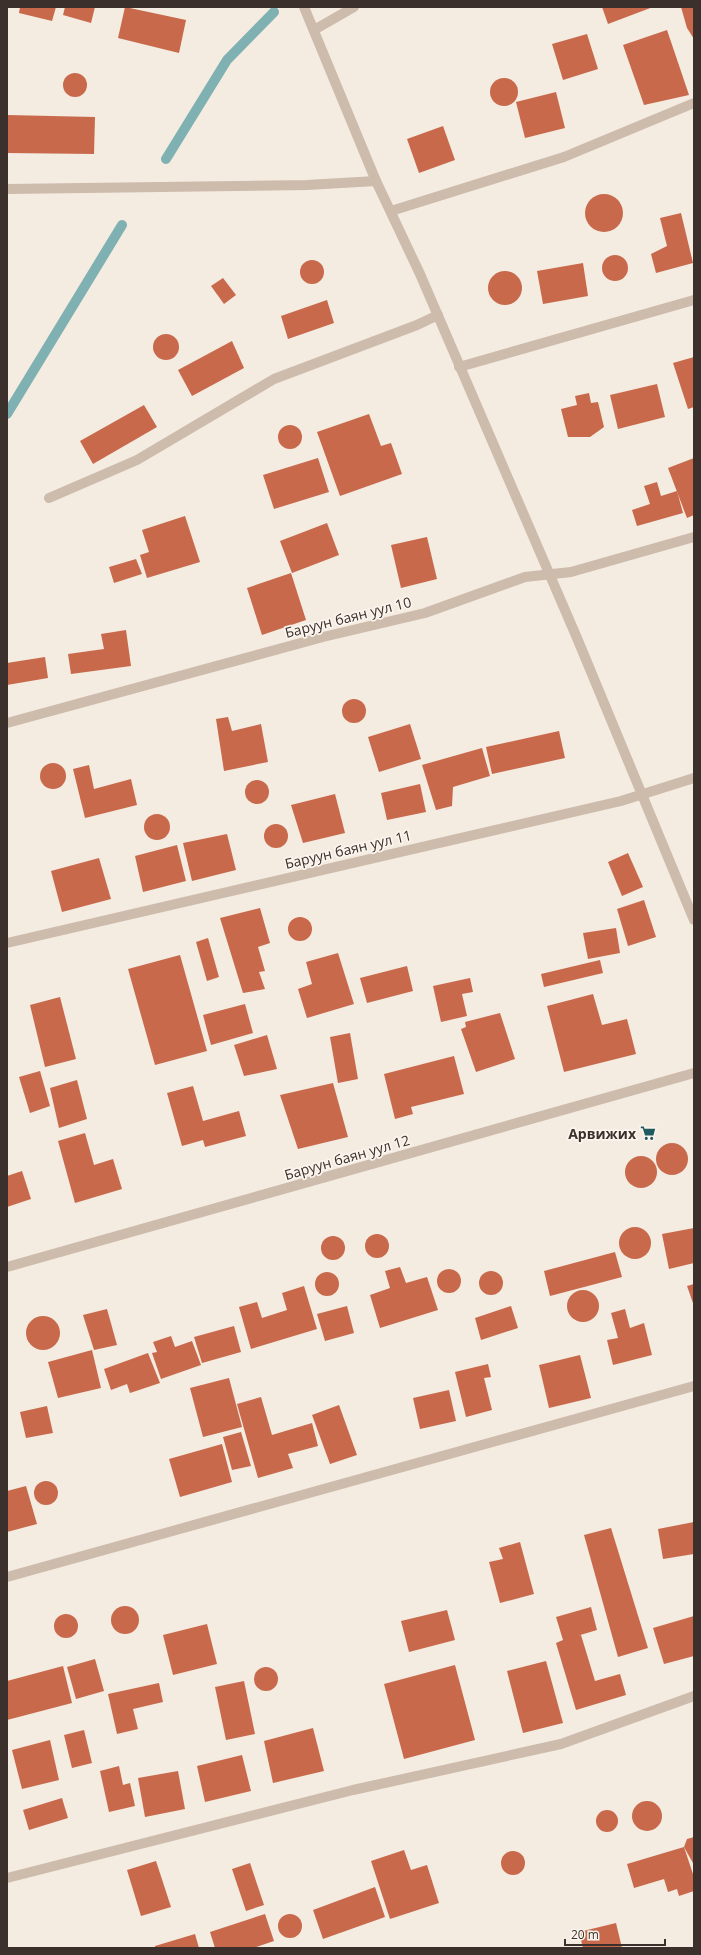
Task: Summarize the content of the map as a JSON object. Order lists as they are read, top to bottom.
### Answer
{
  "streets": {
    "street": ["Баруун баян уул 10", "Баруун баян уул 11", "Баруун баян уул 12"]
  },
  "places": {
    "supermarket": ["Арвижих"]
  },
  "scale_bar": "20 m"
}
